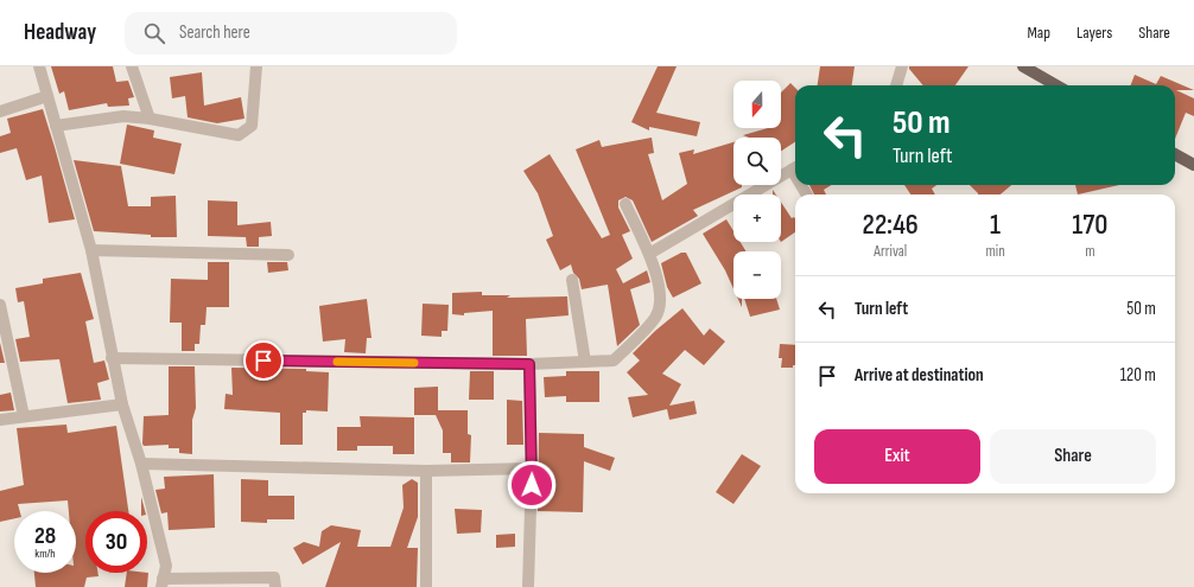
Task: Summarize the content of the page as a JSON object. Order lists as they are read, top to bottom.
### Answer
{
  "north": "bottom",
  "page": {
    "header": "Headway",
    "search": "Search here",
    "nav": ["Map", "Layers", "Share"],
    "map_buttons": ["+", "−"],
    "turn": ["50 m", "Turn left"],
    "eta": [
      "22:46",
      "Arrival",
      "1",
      "min",
      "170",
      "m"
    ],
    "list": [
      {
        "name": "Turn left",
        "value": "50 m"
      },
      {
        "name": "Arrive at destination",
        "value": "120 m"
      }
    ],
    "buttons": ["Exit", "Share"],
    "speed": "28 km/h",
    "limit": "30"
  }
}
